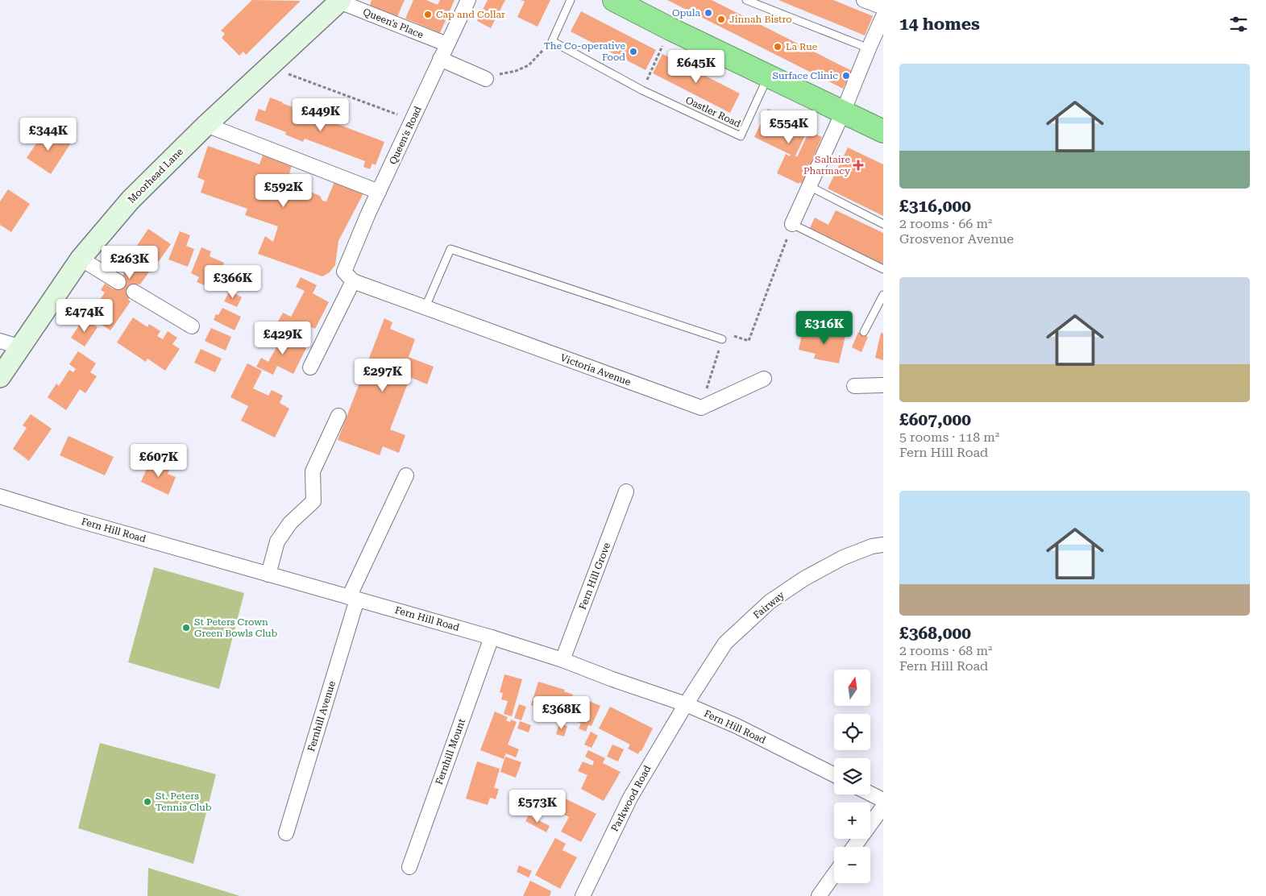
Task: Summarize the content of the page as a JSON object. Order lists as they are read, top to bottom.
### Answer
{
  "streets": {
    "street": [
      "Queen's Place",
      "Queen's Road",
      "Moorhead Lane",
      "Victoria Avenue",
      "Fern Hill Road",
      "Fern Hill Grove",
      "Fairway",
      "Fernhill Avenue",
      "Fernhill Mount",
      "Parkwood Road"
    ],
    "lane": ["Oastler Road"]
  },
  "crossings": [
    ["Queen's Place", "Queen's Road"],
    ["Queen's Place", "Moorhead Lane"],
    ["Queen's Road", "Victoria Avenue"],
    ["Fern Hill Road", "Fern Hill Grove"],
    ["Fern Hill Road", "Fairway"],
    ["Fern Hill Road", "Fernhill Avenue"],
    ["Fern Hill Road", "Fernhill Mount"],
    ["Fern Hill Road", "Parkwood Road"],
    ["Fairway", "Parkwood Road"]
  ],
  "places": {
    "other": [
      "Opula",
      "Cap and Collar",
      "Jinnah Bistro",
      "La Rue",
      "The Co-operative Food",
      "Surface Clinic",
      "St Peters Crown Green Bowls Club",
      "St. Peters Tennis Club"
    ],
    "health": ["Saltaire Pharmacy"]
  },
  "north": "top",
  "page": {
    "heading": "14 homes",
    "list": [
      {
        "name": "£316,000",
        "note": "2 rooms · 66 m² · Grosvenor Avenue"
      },
      {
        "name": "£607,000",
        "note": "5 rooms · 118 m² · Fern Hill Road"
      },
      {
        "name": "£368,000",
        "note": "2 rooms · 68 m² · Fern Hill Road"
      }
    ],
    "price": [
      "£645K",
      "£449K",
      "£554K",
      "£344K",
      "£592K",
      "£263K",
      "£366K",
      "£474K",
      "£316K",
      "£429K",
      "£297K",
      "£607K",
      "£368K",
      "£573K"
    ],
    "map_buttons": ["+", "−"]
  }
}
